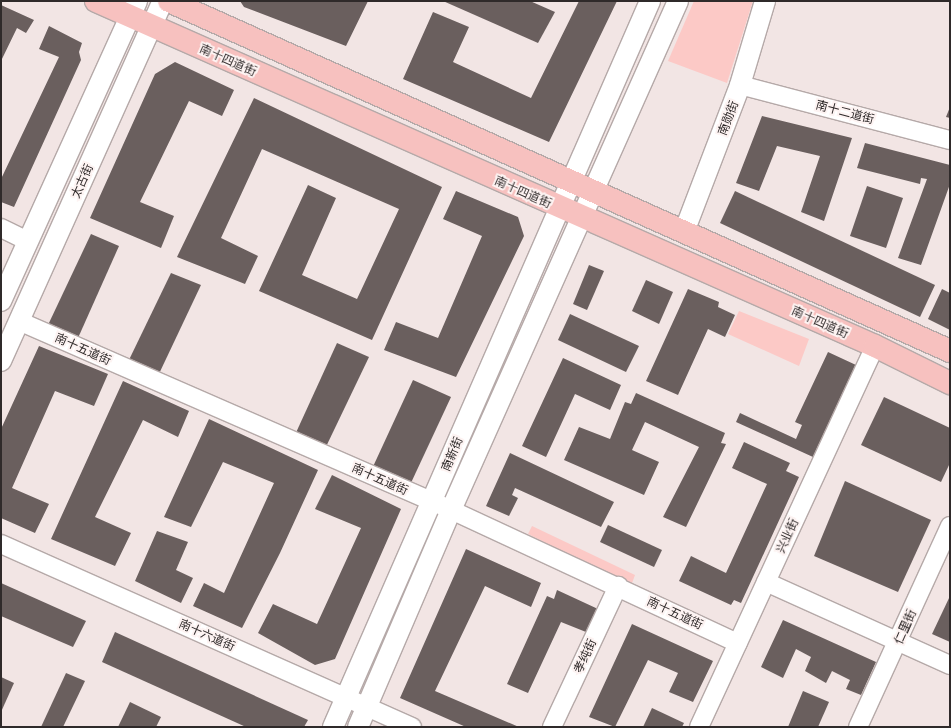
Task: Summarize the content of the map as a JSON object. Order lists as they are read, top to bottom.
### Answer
{
  "streets": {
    "main road": [
      "南十四道街",
      "南勋街",
      "太古街",
      "南新街"
    ],
    "street": [
      "南十二道街",
      "南十五道街",
      "兴业街",
      "仁里街",
      "南十六道街",
      "孝纯街"
    ]
  },
  "crossings": [
    ["南十四道街", "太古街"],
    ["南十四道街", "南新街"],
    ["南十四道街", "兴业街"],
    ["南十二道街", "南勋街"],
    ["太古街", "南十五道街"],
    ["南十五道街", "南新街"],
    ["南十五道街", "兴业街"],
    ["南十五道街", "孝纯街"],
    ["南新街", "南十六道街"]
  ]
}
